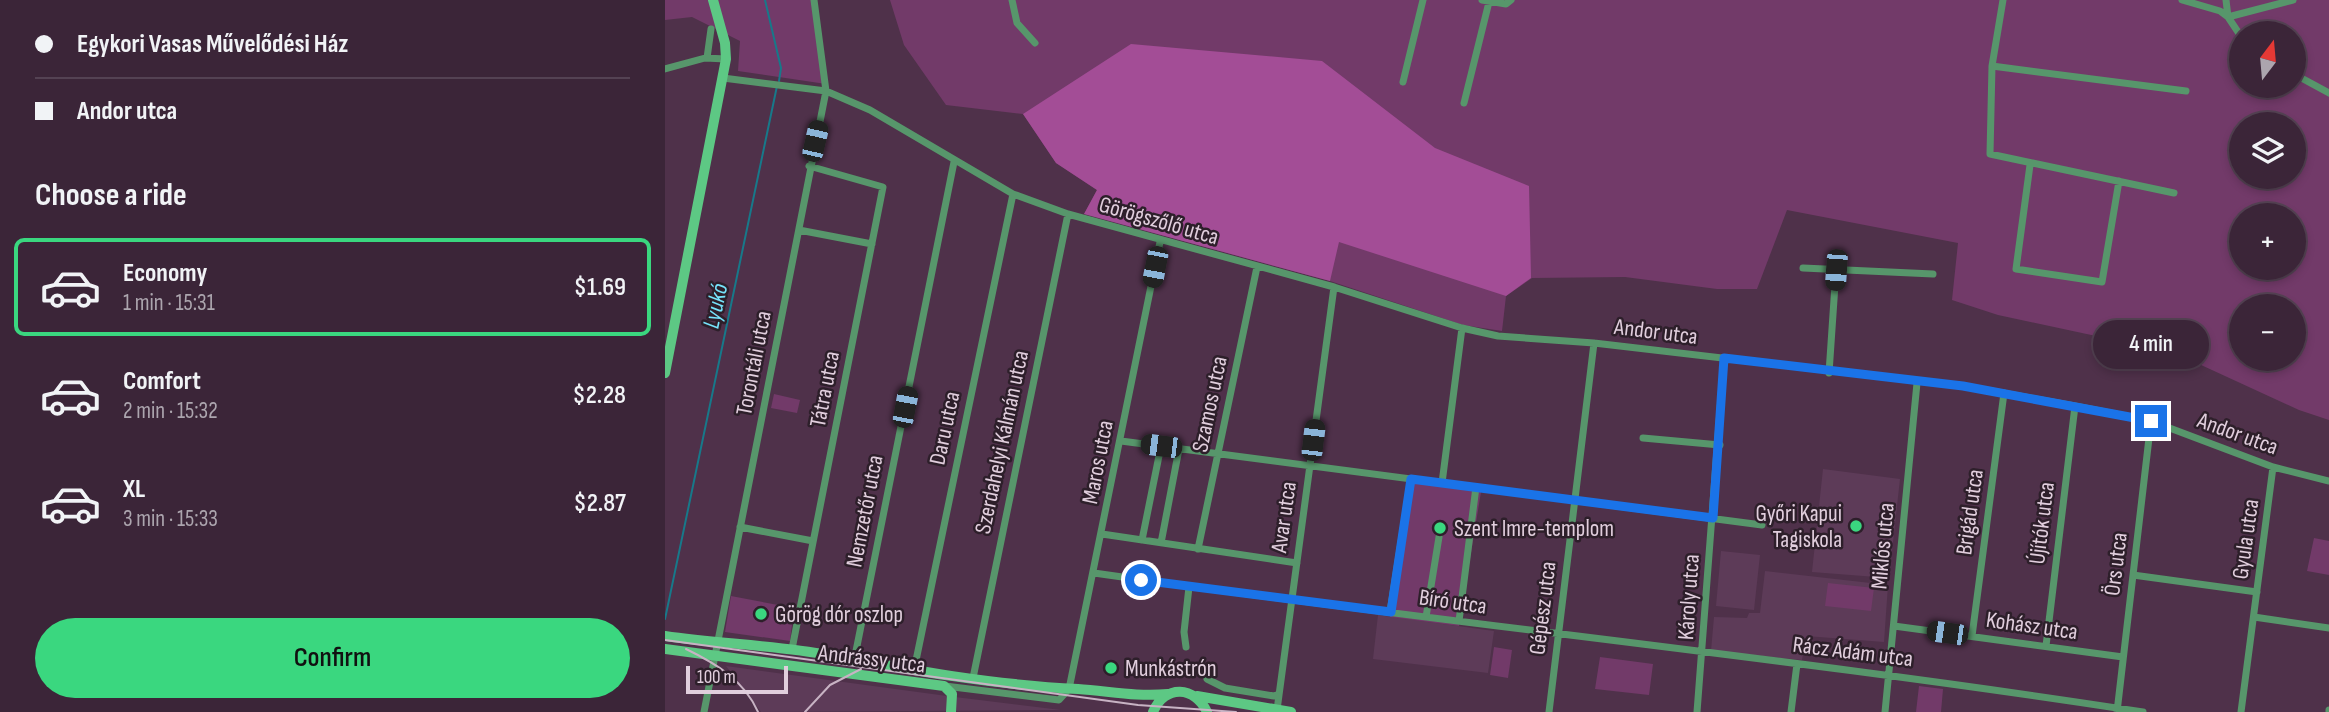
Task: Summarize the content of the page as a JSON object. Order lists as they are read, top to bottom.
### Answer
{
  "streets": {
    "street": [
      "Görögszőlő utca",
      "Andor utca",
      "Torontáli utca",
      "Tátra utca",
      "Szamos utca",
      "Daru utca",
      "Szerdahelyi Kálmán utca",
      "Maros utca",
      "Nemzetőr utca",
      "Brigád utca",
      "Avar utca",
      "Újítók utca",
      "Gyula utca",
      "Miklós utca",
      "Örs utca",
      "Károly utca",
      "Bíró utca",
      "Gépész utca",
      "Kohász utca",
      "Rácz Ádám utca",
      "Andrássy utca"
    ]
  },
  "crossings": [
    ["Görögszőlő utca", "Andor utca"],
    ["Görögszőlő utca", "Torontáli utca"],
    ["Görögszőlő utca", "Szamos utca"],
    ["Görögszőlő utca", "Daru utca"],
    ["Görögszőlő utca", "Szerdahelyi Kálmán utca"],
    ["Görögszőlő utca", "Maros utca"],
    ["Görögszőlő utca", "Nemzetőr utca"],
    ["Görögszőlő utca", "Avar utca"],
    ["Görögszőlő utca", "Gépész utca"],
    ["Andor utca", "Brigád utca"],
    ["Andor utca", "Újítók utca"],
    ["Andor utca", "Gyula utca"],
    ["Andor utca", "Miklós utca"],
    ["Andor utca", "Örs utca"],
    ["Andor utca", "Károly utca"],
    ["Andor utca", "Gépész utca"],
    ["Torontáli utca", "Tátra utca"],
    ["Torontáli utca", "Andrássy utca"],
    ["Tátra utca", "Andrássy utca"],
    ["Daru utca", "Andrássy utca"],
    ["Szerdahelyi Kálmán utca", "Andrássy utca"],
    ["Maros utca", "Bíró utca"],
    ["Maros utca", "Andrássy utca"],
    ["Nemzetőr utca", "Andrássy utca"],
    ["Brigád utca", "Kohász utca"],
    ["Avar utca", "Bíró utca"],
    ["Újítók utca", "Kohász utca"],
    ["Miklós utca", "Kohász utca"],
    ["Miklós utca", "Rácz Ádám utca"],
    ["Örs utca", "Kohász utca"],
    ["Örs utca", "Rácz Ádám utca"],
    ["Károly utca", "Rácz Ádám utca"],
    ["Bíró utca", "Gépész utca"],
    ["Bíró utca", "Rácz Ádám utca"],
    ["Gépész utca", "Rácz Ádám utca"]
  ],
  "water": ["Lyukó"],
  "places": [
    "Győri Kapui Tagiskola",
    "Szent Imre-templom",
    "Görög dór oszlop",
    "Munkástrón"
  ],
  "scale_bar": "100 m",
  "north": "top",
  "page": {
    "banner": ["Egykori Vasas Művelődési Ház", "Andor utca"],
    "map_buttons": ["+", "−"],
    "heading": "Choose a ride",
    "list": [
      {
        "name": "Economy",
        "note": "1 min · 15:31",
        "value": "$1.69"
      },
      {
        "name": "Comfort",
        "note": "2 min · 15:32",
        "value": "$2.28"
      },
      {
        "name": "XL",
        "note": "3 min · 15:33",
        "value": "$2.87"
      }
    ],
    "bubble": "4 min",
    "buttons": "Confirm",
    "scale": "100 m"
  }
}
